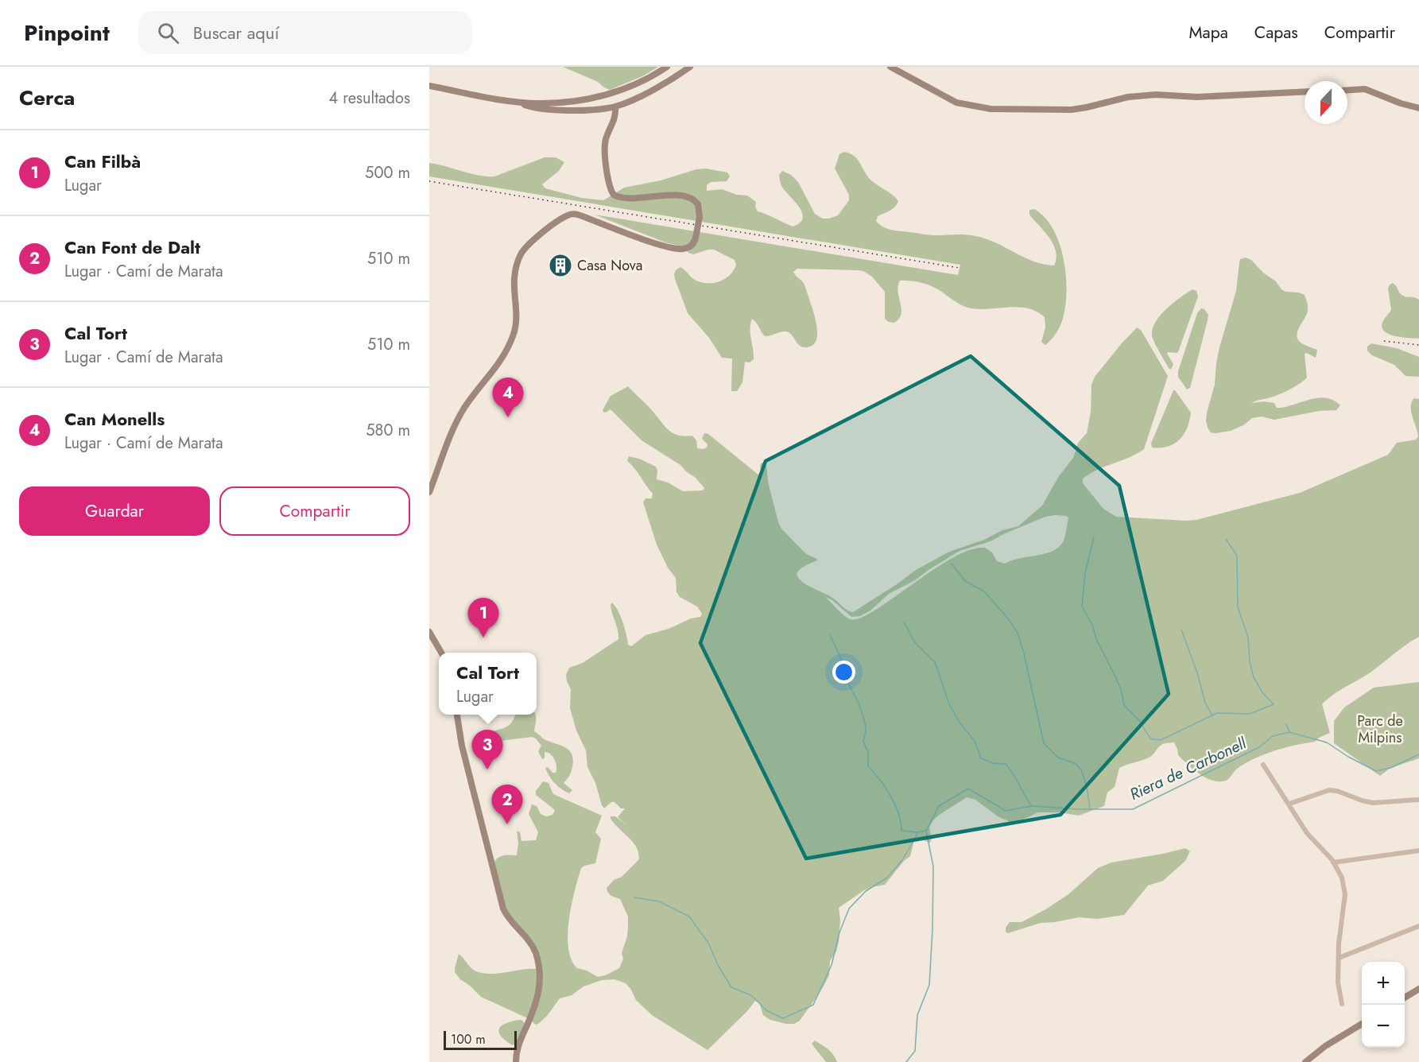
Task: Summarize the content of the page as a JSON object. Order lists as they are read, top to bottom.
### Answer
{
  "water": ["Riera de Carbonell"],
  "parks": ["Parc de Milpins"],
  "places": {
    "building": ["Casa Nova"]
  },
  "scale_bar": "100 m",
  "north": "bottom",
  "page": {
    "header": "Pinpoint",
    "search": "Buscar aquí",
    "nav": ["Mapa", "Capas", "Compartir"],
    "heading": ["Cerca", "4 resultados"],
    "list": [
      {
        "mark": "1",
        "name": "Can Filbà",
        "note": "Lugar",
        "value": "500 m"
      },
      {
        "mark": "2",
        "name": "Can Font de Dalt",
        "note": "Lugar · Camí de Marata",
        "value": "510 m"
      },
      {
        "mark": "3",
        "name": "Cal Tort",
        "note": "Lugar · Camí de Marata",
        "value": "510 m"
      },
      {
        "mark": "4",
        "name": "Can Monells",
        "note": "Lugar · Camí de Marata",
        "value": "580 m"
      }
    ],
    "pins": [
      "4",
      "1",
      "3",
      "2"
    ],
    "buttons": ["Guardar", "Compartir"],
    "popup": ["Cal Tort", "Lugar"],
    "map_buttons": ["+", "−"],
    "scale": "100 m"
  }
}
